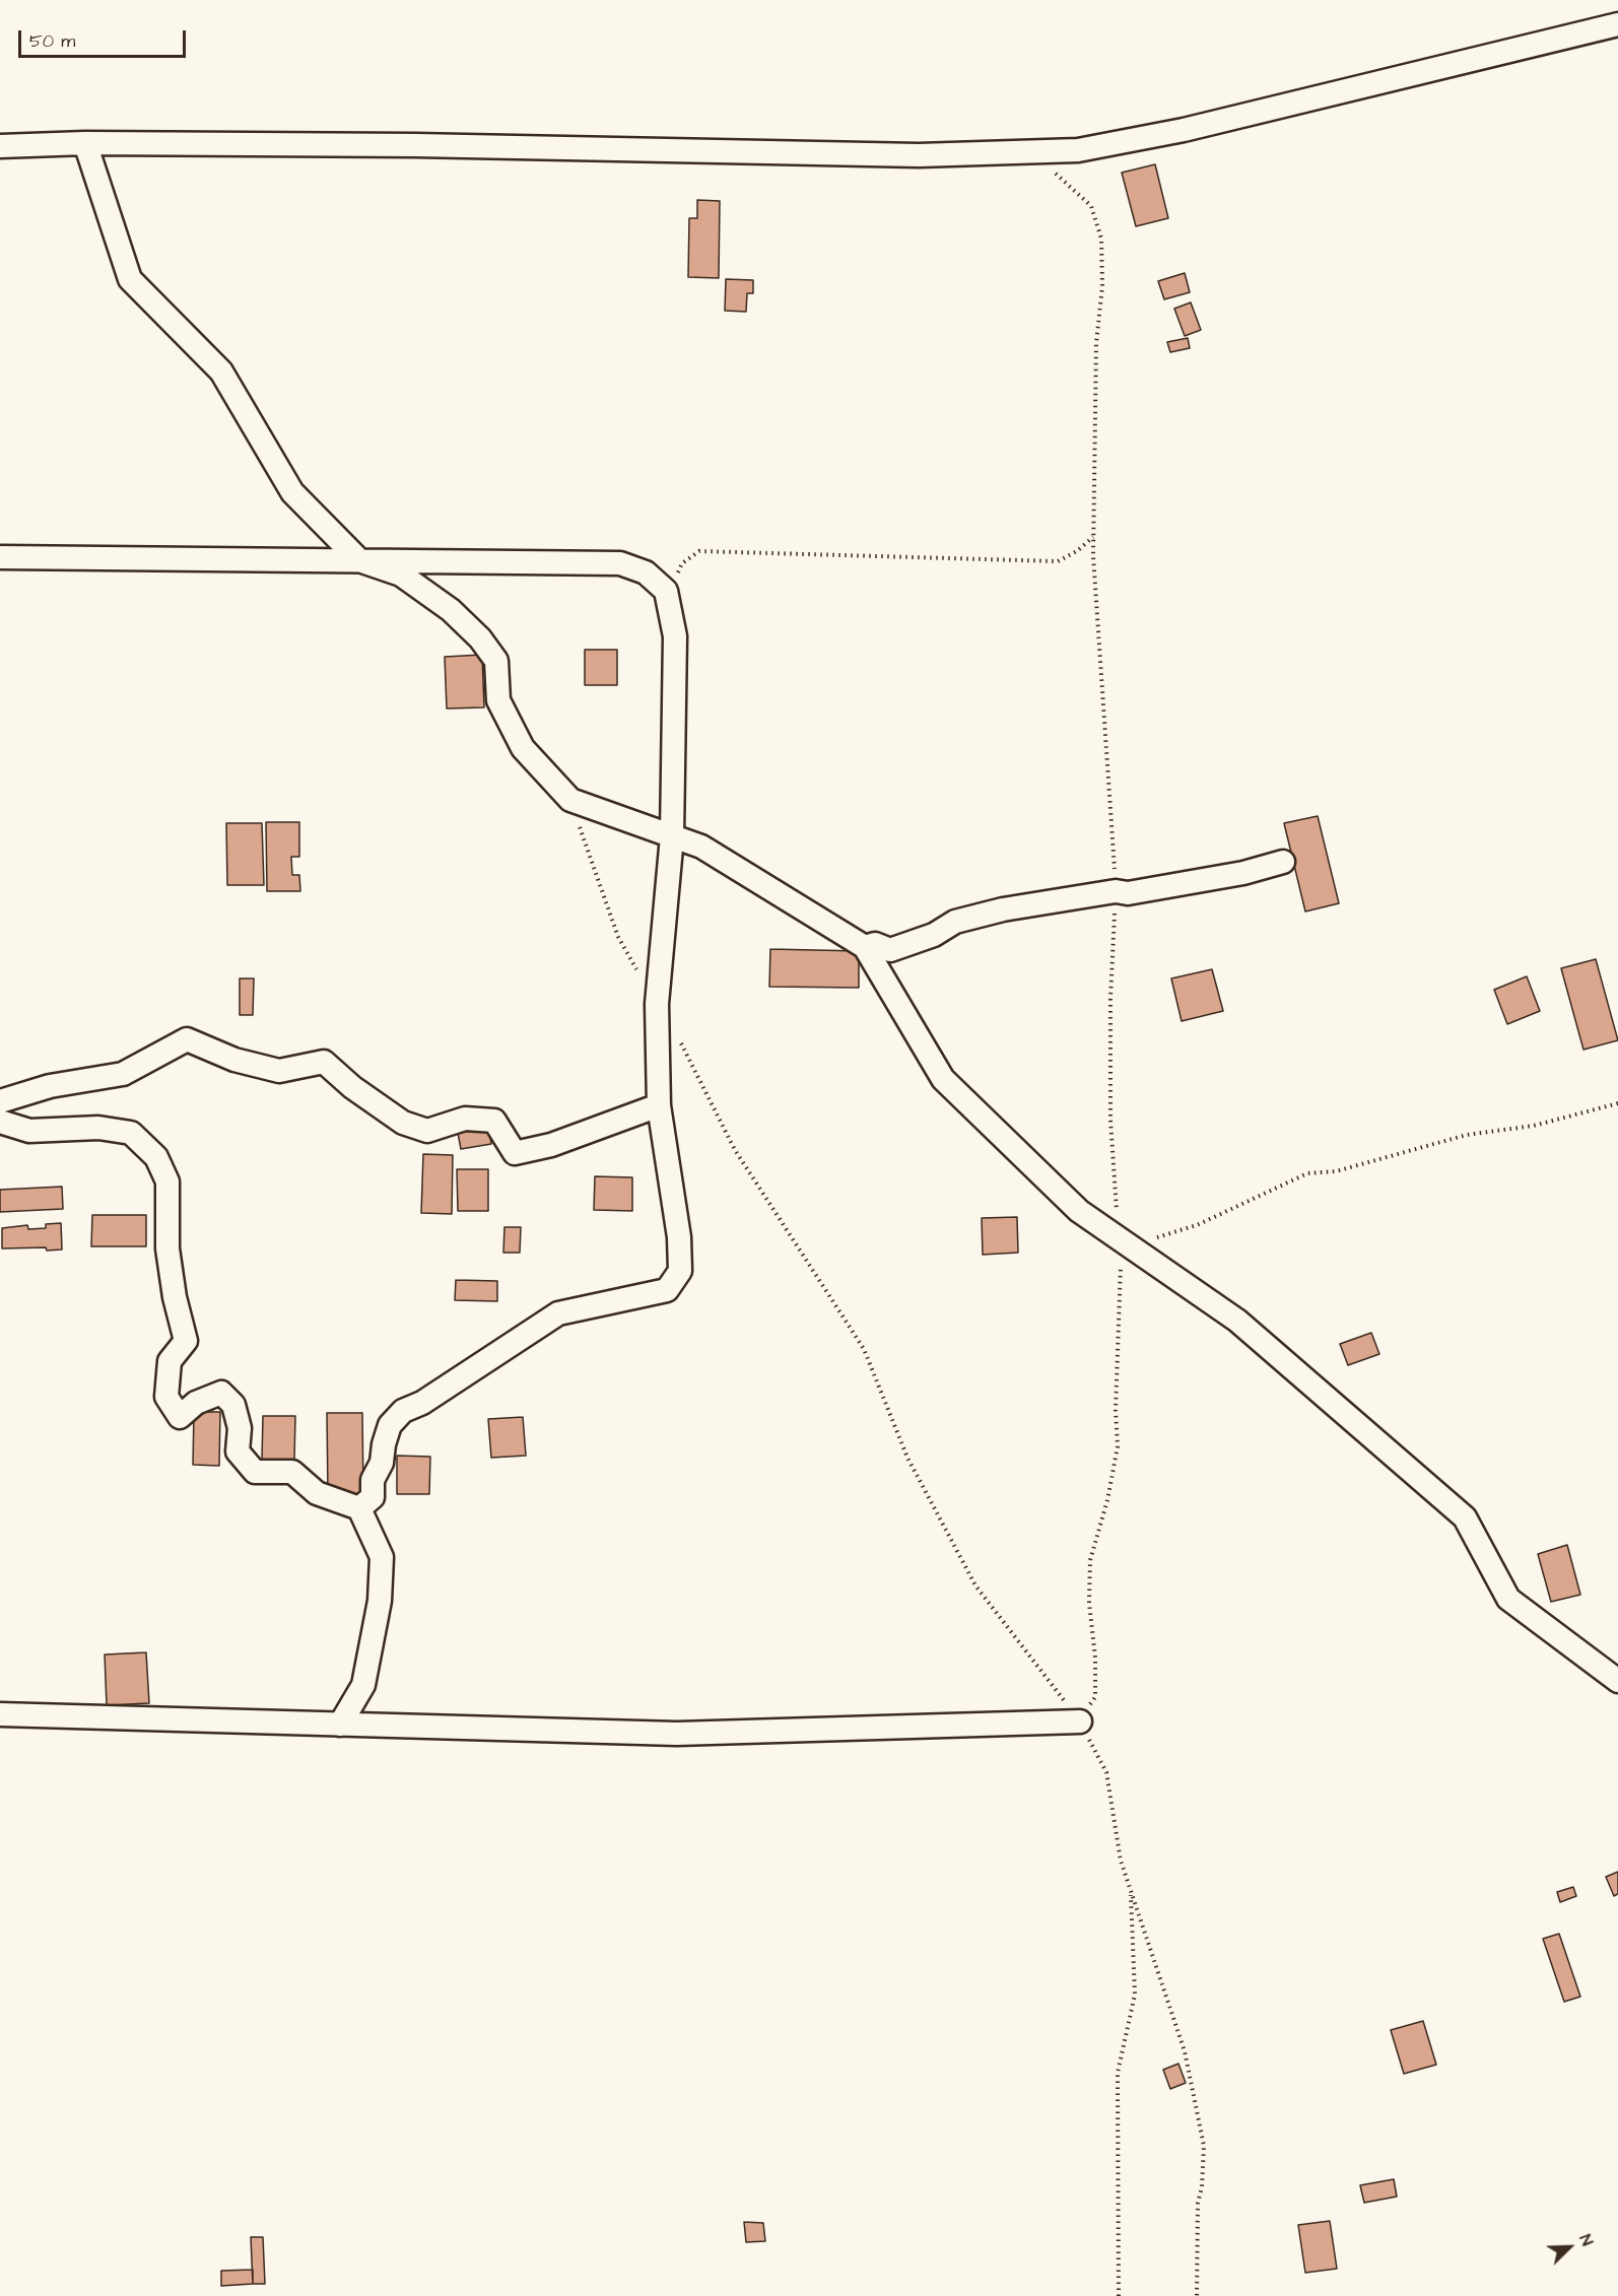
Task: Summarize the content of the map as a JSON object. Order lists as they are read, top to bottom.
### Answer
{
  "scale_bar": "50 m",
  "north": "top right"
}
